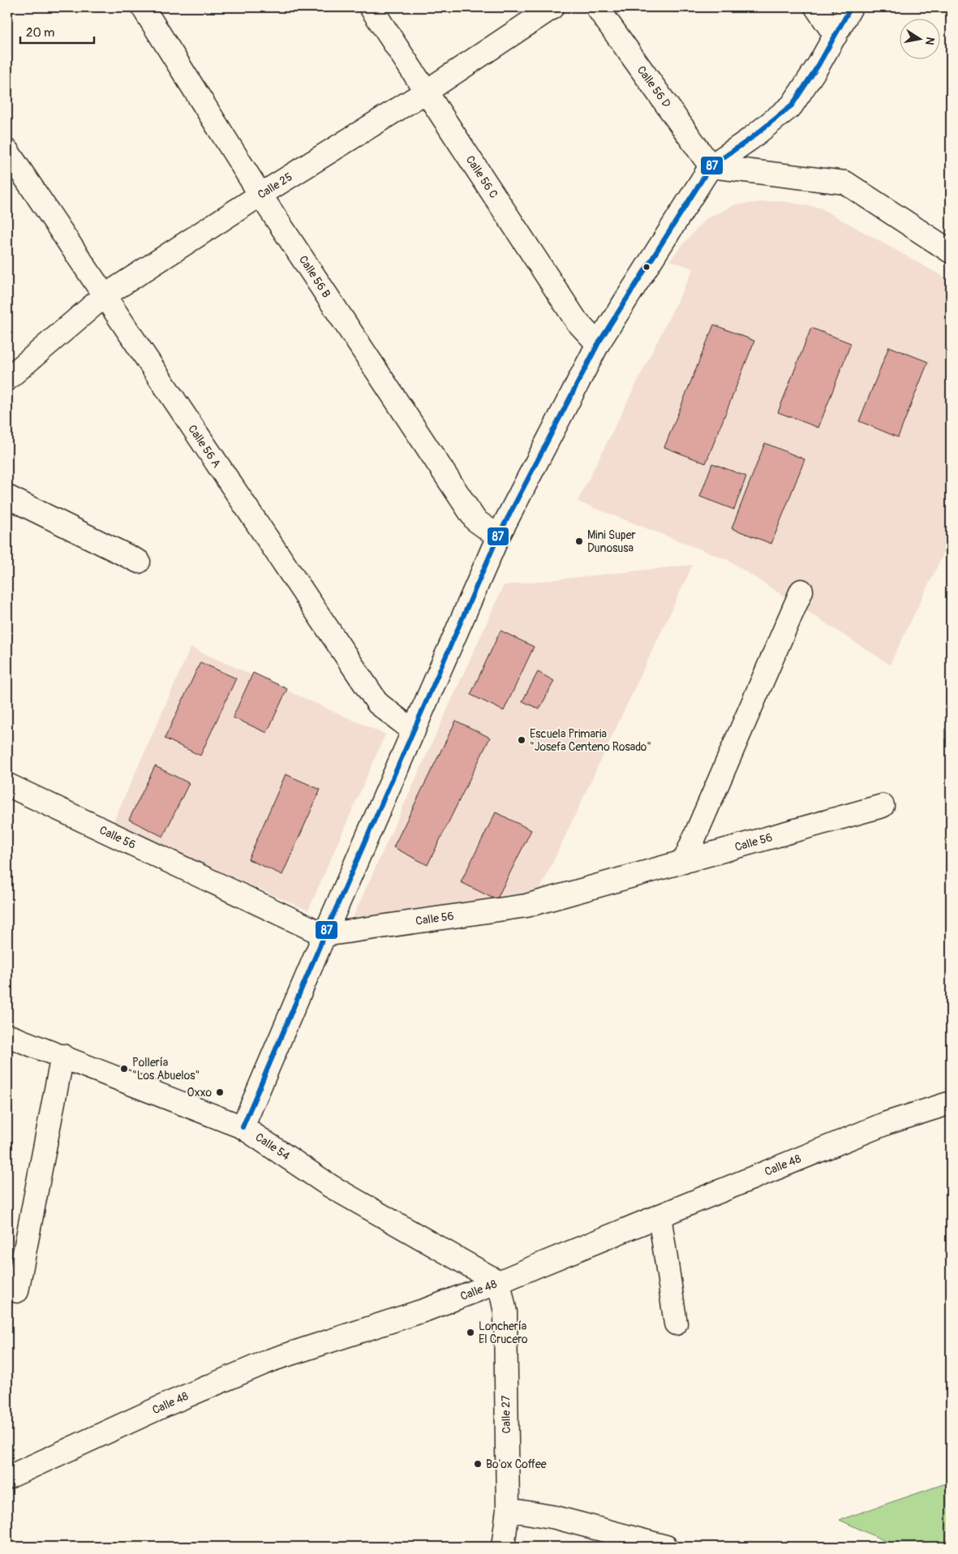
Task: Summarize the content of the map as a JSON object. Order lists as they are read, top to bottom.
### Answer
{
  "streets": {
    "street": [
      "Calle 56 D",
      "Calle 56 C",
      "Calle 25",
      "Calle 56 B",
      "Calle 56 A",
      "Calle 56",
      "Calle 54",
      "Calle 48",
      "Calle 27"
    ]
  },
  "crossings": [
    ["Calle 56 C", "Calle 25"],
    ["Calle 25", "Calle 56 B"],
    ["Calle 25", "Calle 56 A"],
    ["Calle 54", "Calle 48"],
    ["Calle 54", "Calle 27"],
    ["Calle 48", "Calle 27"]
  ],
  "places": [
    "Mini Super Dunosusa",
    "Escuela Primaria \"Josefa Centeno Rosado\"",
    "Pollería \"Los Abuelos\"",
    "Oxxo",
    "Lonchería El Crucero",
    "Bo'ox Coffee"
  ],
  "lines": ["transit line 87"],
  "scale_bar": "20 m",
  "north": "right"
}
